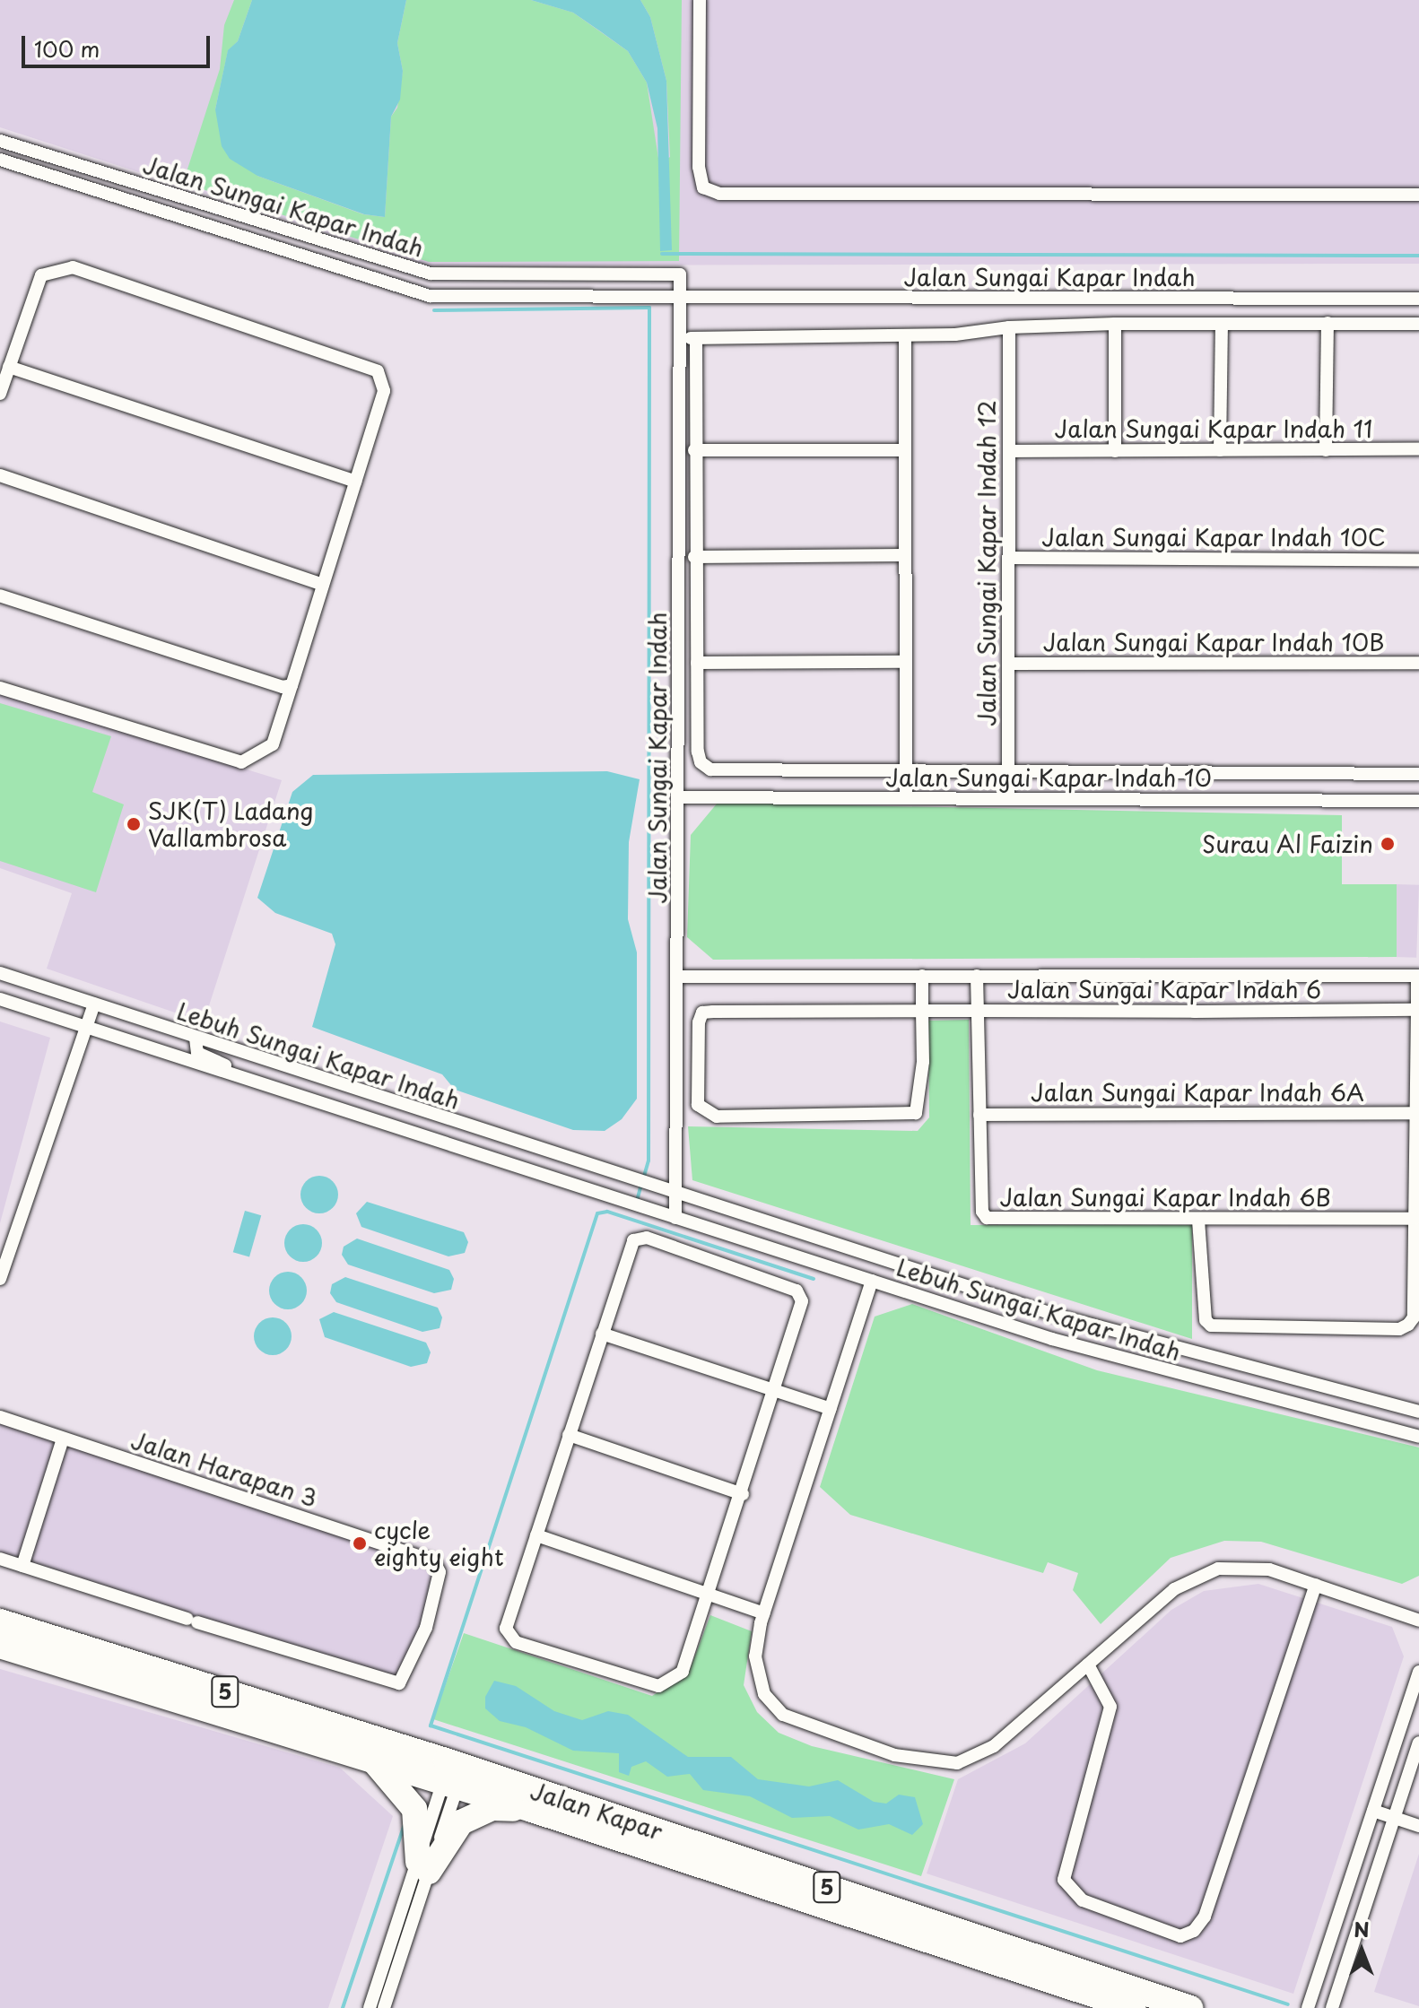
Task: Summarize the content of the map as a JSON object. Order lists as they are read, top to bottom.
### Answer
{
  "streets": {
    "highway": ["5", "Jalan Kapar"],
    "street": [
      "Jalan Sungai Kapar Indah",
      "Jalan Sungai Kapar Indah 11",
      "Jalan Sungai Kapar Indah 10C",
      "Jalan Sungai Kapar Indah 12",
      "Jalan Sungai Kapar Indah 10B",
      "Jalan Sungai Kapar Indah 10",
      "Jalan Sungai Kapar Indah 6",
      "Lebuh Sungai Kapar Indah",
      "Jalan Sungai Kapar Indah 6A",
      "Jalan Sungai Kapar Indah 6B",
      "Jalan Harapan 3"
    ]
  },
  "crossings": [
    ["Jalan Sungai Kapar Indah", "Jalan Sungai Kapar Indah 10"],
    ["Jalan Sungai Kapar Indah", "Jalan Sungai Kapar Indah 6"],
    ["Jalan Sungai Kapar Indah", "Lebuh Sungai Kapar Indah"],
    ["Jalan Sungai Kapar Indah 11", "Jalan Sungai Kapar Indah 12"],
    ["Jalan Sungai Kapar Indah 10C", "Jalan Sungai Kapar Indah 12"],
    ["Jalan Sungai Kapar Indah 12", "Jalan Sungai Kapar Indah 10B"],
    ["Jalan Sungai Kapar Indah 12", "Jalan Sungai Kapar Indah 10"],
    ["Jalan Sungai Kapar Indah 6", "Jalan Sungai Kapar Indah 6B"],
    ["Jalan Sungai Kapar Indah 6A", "Jalan Sungai Kapar Indah 6B"]
  ],
  "places": ["SJK(T) Ladang Vallambrosa", "Surau Al Faizin", "cycle eighty eight"],
  "scale_bar": "100 m",
  "north": "top"
}
